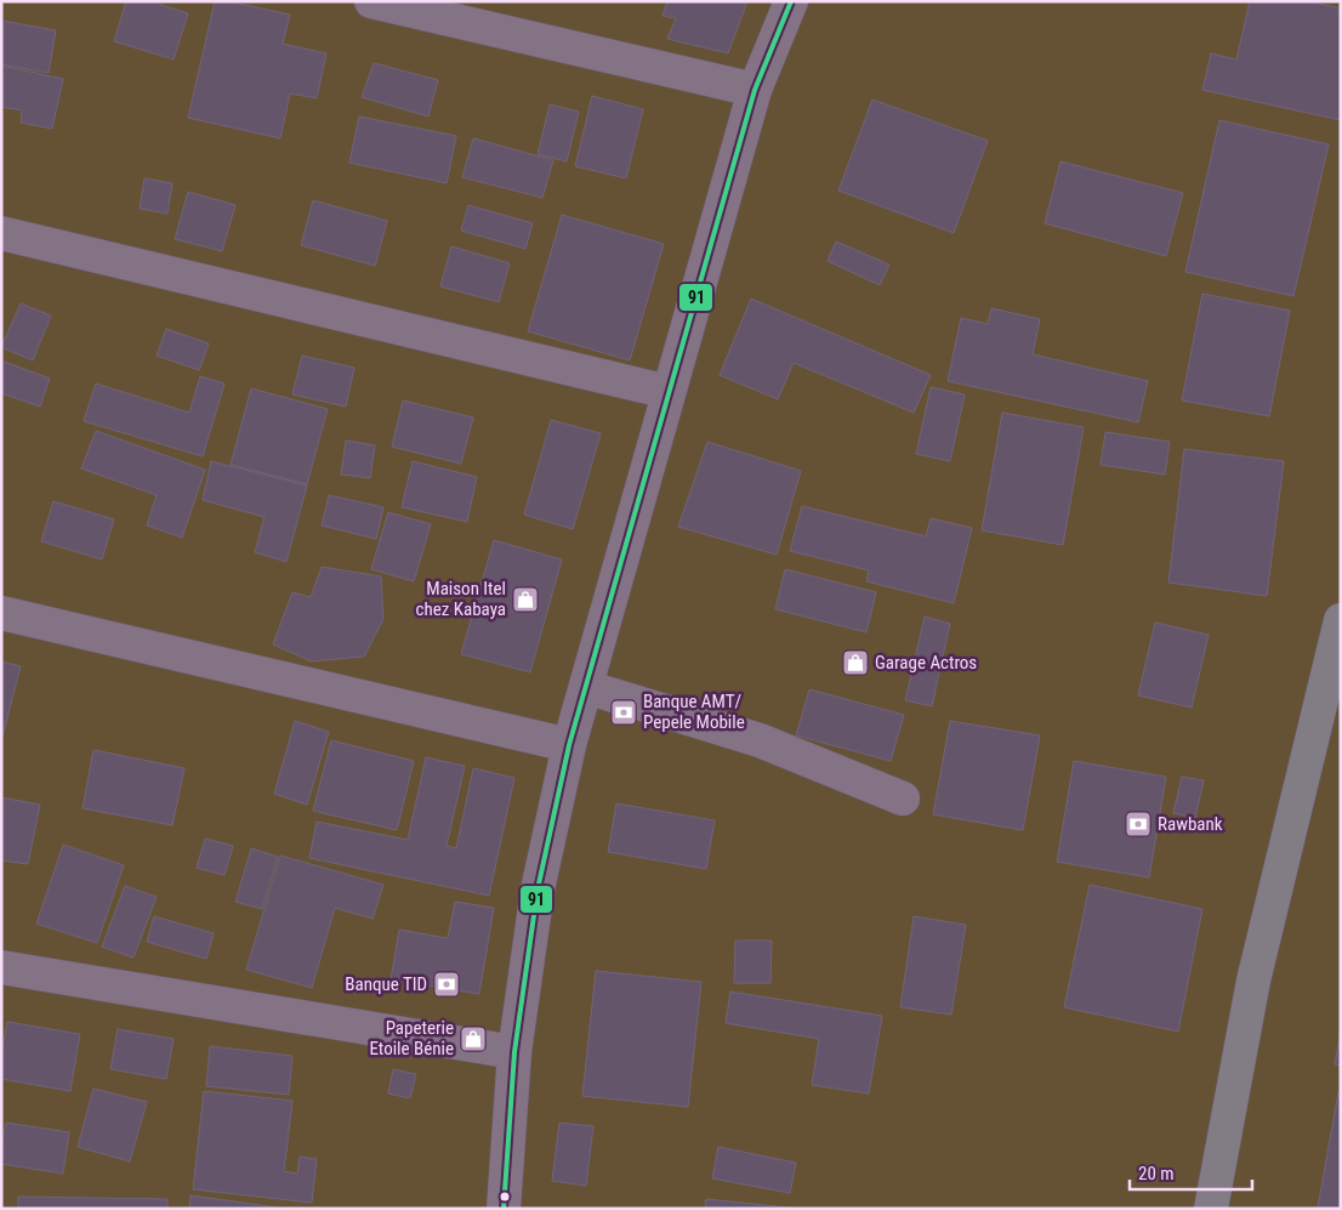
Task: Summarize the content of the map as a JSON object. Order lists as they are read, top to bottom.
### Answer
{
  "places": {
    "shop": ["Maison Itel chez Kabaya", "Garage Actros", "Papeterie Etoile Bénie"],
    "bank": ["Banque AMT/ Pepele Mobile", "Rawbank", "Banque TID"]
  },
  "lines": ["transit line 91"],
  "scale_bar": "20 m"
}
